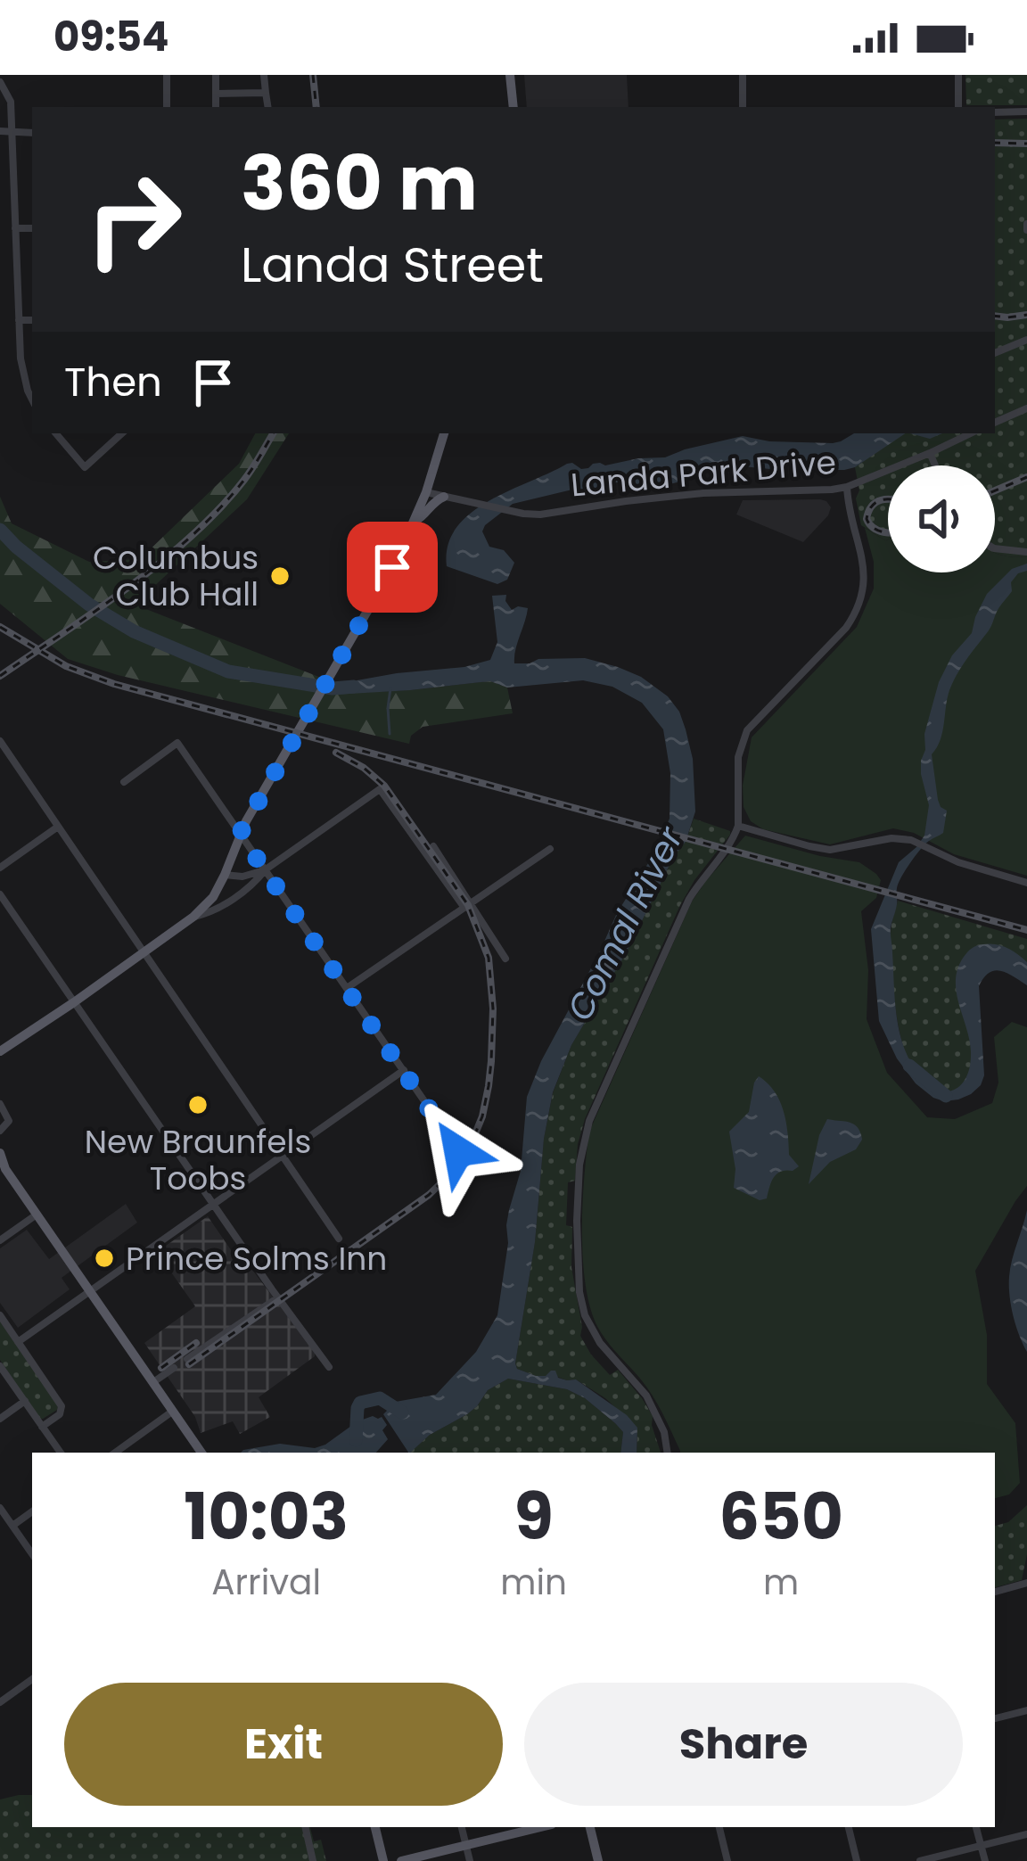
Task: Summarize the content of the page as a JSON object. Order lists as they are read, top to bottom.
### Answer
{
  "streets": {
    "street": ["Landa Park Drive"]
  },
  "water": ["Comal River"],
  "places": ["Columbus Club Hall", "New Braunfels Toobs", "Prince Solms Inn"],
  "page": {
    "status": "09:54",
    "turn": ["360 m", "Landa Street"],
    "then": "Then",
    "eta": [
      "10:03",
      "Arrival",
      "9",
      "min",
      "650",
      "m"
    ],
    "buttons": ["Exit", "Share"]
  }
}
